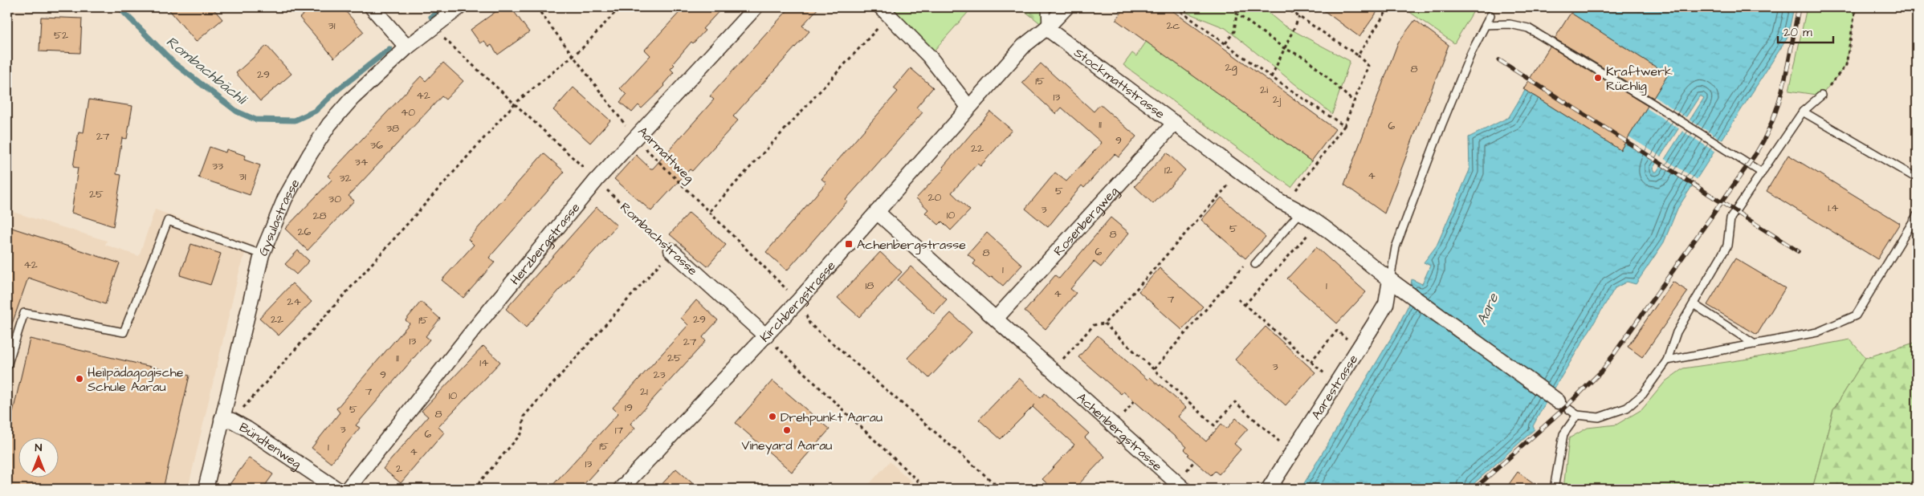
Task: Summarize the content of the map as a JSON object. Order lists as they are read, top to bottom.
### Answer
{
  "streets": {
    "street": [
      "Stockmattstrasse",
      "Gysulastrasse",
      "Rosenbergweg",
      "Rombachstrasse",
      "Herzbergstrasse",
      "Kirchbergstrasse",
      "Aarestrasse",
      "Achenbergstrasse",
      "Bündtenweg"
    ],
    "path": ["Aarmattweg"]
  },
  "crossings": [
    ["Stockmattstrasse", "Rosenbergweg"],
    ["Stockmattstrasse", "Aarestrasse"],
    ["Aarmattweg", "Herzbergstrasse"],
    ["Aarmattweg", "Kirchbergstrasse"],
    ["Gysulastrasse", "Rombachstrasse"],
    ["Gysulastrasse", "Bündtenweg"],
    ["Rosenbergweg", "Achenbergstrasse"],
    ["Rombachstrasse", "Herzbergstrasse"],
    ["Rombachstrasse", "Kirchbergstrasse"],
    ["Kirchbergstrasse", "Achenbergstrasse"]
  ],
  "water": ["Rombachbächli", "Aare"],
  "places": {
    "other": [
      "Kraftwerk Rüchlig",
      "Heilpädagogische Schule Aarau",
      "Drehpunkt Aarau",
      "Vineyard Aarau"
    ],
    "transit": ["Achenbergstrasse"]
  },
  "house_numbers": [
    "31",
    "2c",
    "52",
    "2g",
    "8",
    "29",
    "15",
    "2i",
    "42",
    "13",
    "2j",
    "40",
    "11",
    "6",
    "38",
    "27",
    "9",
    "36",
    "22",
    "34",
    "33",
    "12",
    "4",
    "31",
    "32",
    "5",
    "25",
    "20",
    "30",
    "1.4",
    "3",
    "10",
    "28",
    "5",
    "26",
    "8",
    "6",
    "8",
    "42",
    "1",
    "18",
    "1",
    "4",
    "7",
    "24",
    "22",
    "29",
    "15",
    "13",
    "27",
    "11",
    "25",
    "14",
    "3",
    "9",
    "23",
    "7",
    "21",
    "10",
    "19",
    "5",
    "8",
    "3",
    "17",
    "6",
    "15",
    "1",
    "4",
    "13",
    "2"
  ],
  "scale_bar": "20 m",
  "north": "top"
}
